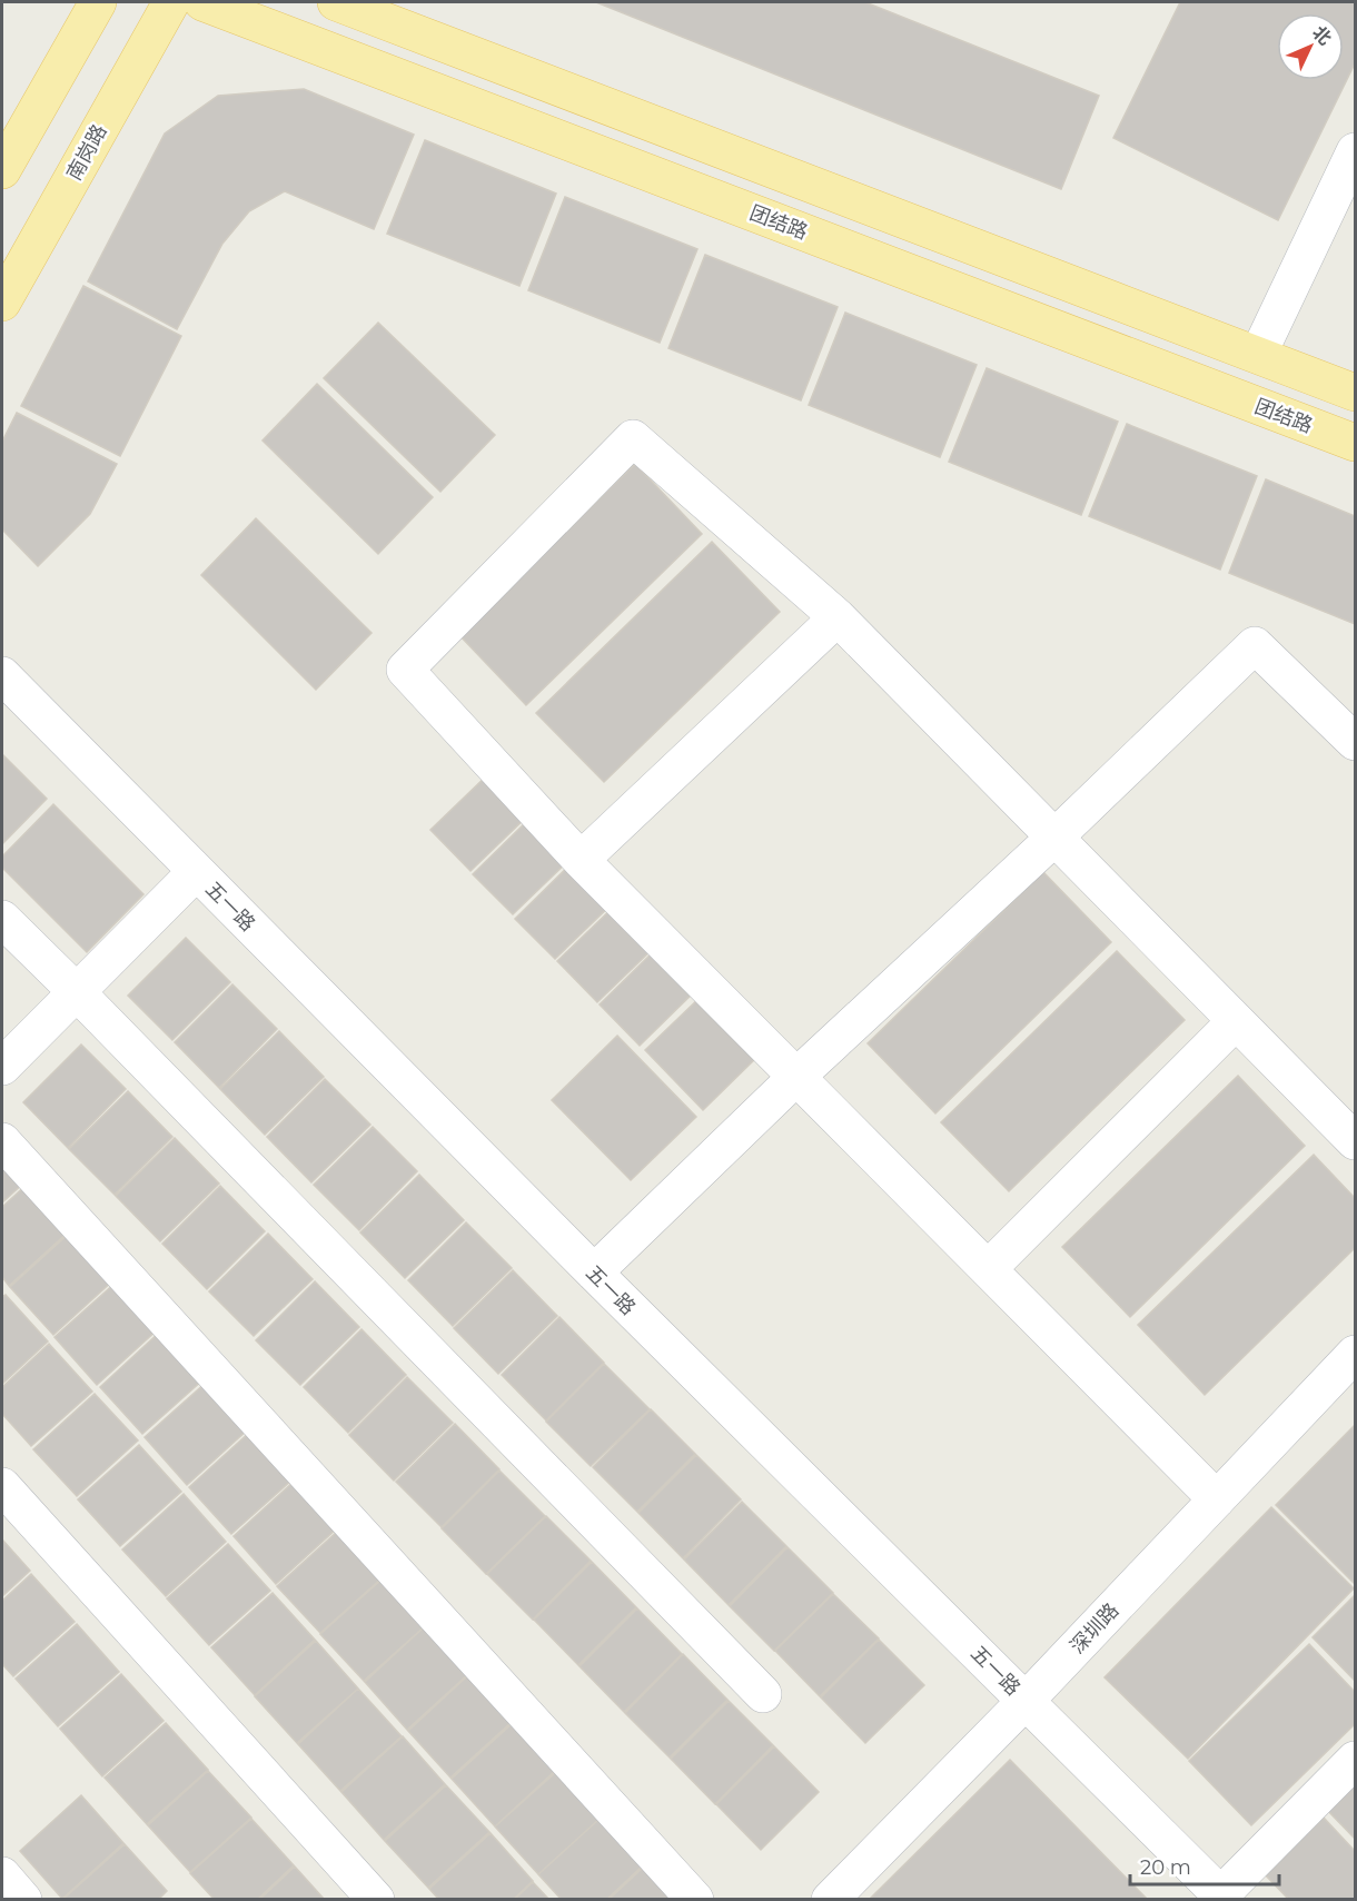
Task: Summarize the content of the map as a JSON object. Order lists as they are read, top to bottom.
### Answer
{
  "streets": {
    "main road": ["南岗路", "团结路"],
    "street": ["五一路", "深圳路"]
  },
  "crossings": [
    ["五一路", "深圳路"]
  ],
  "scale_bar": "20 m",
  "north": "top right"
}
